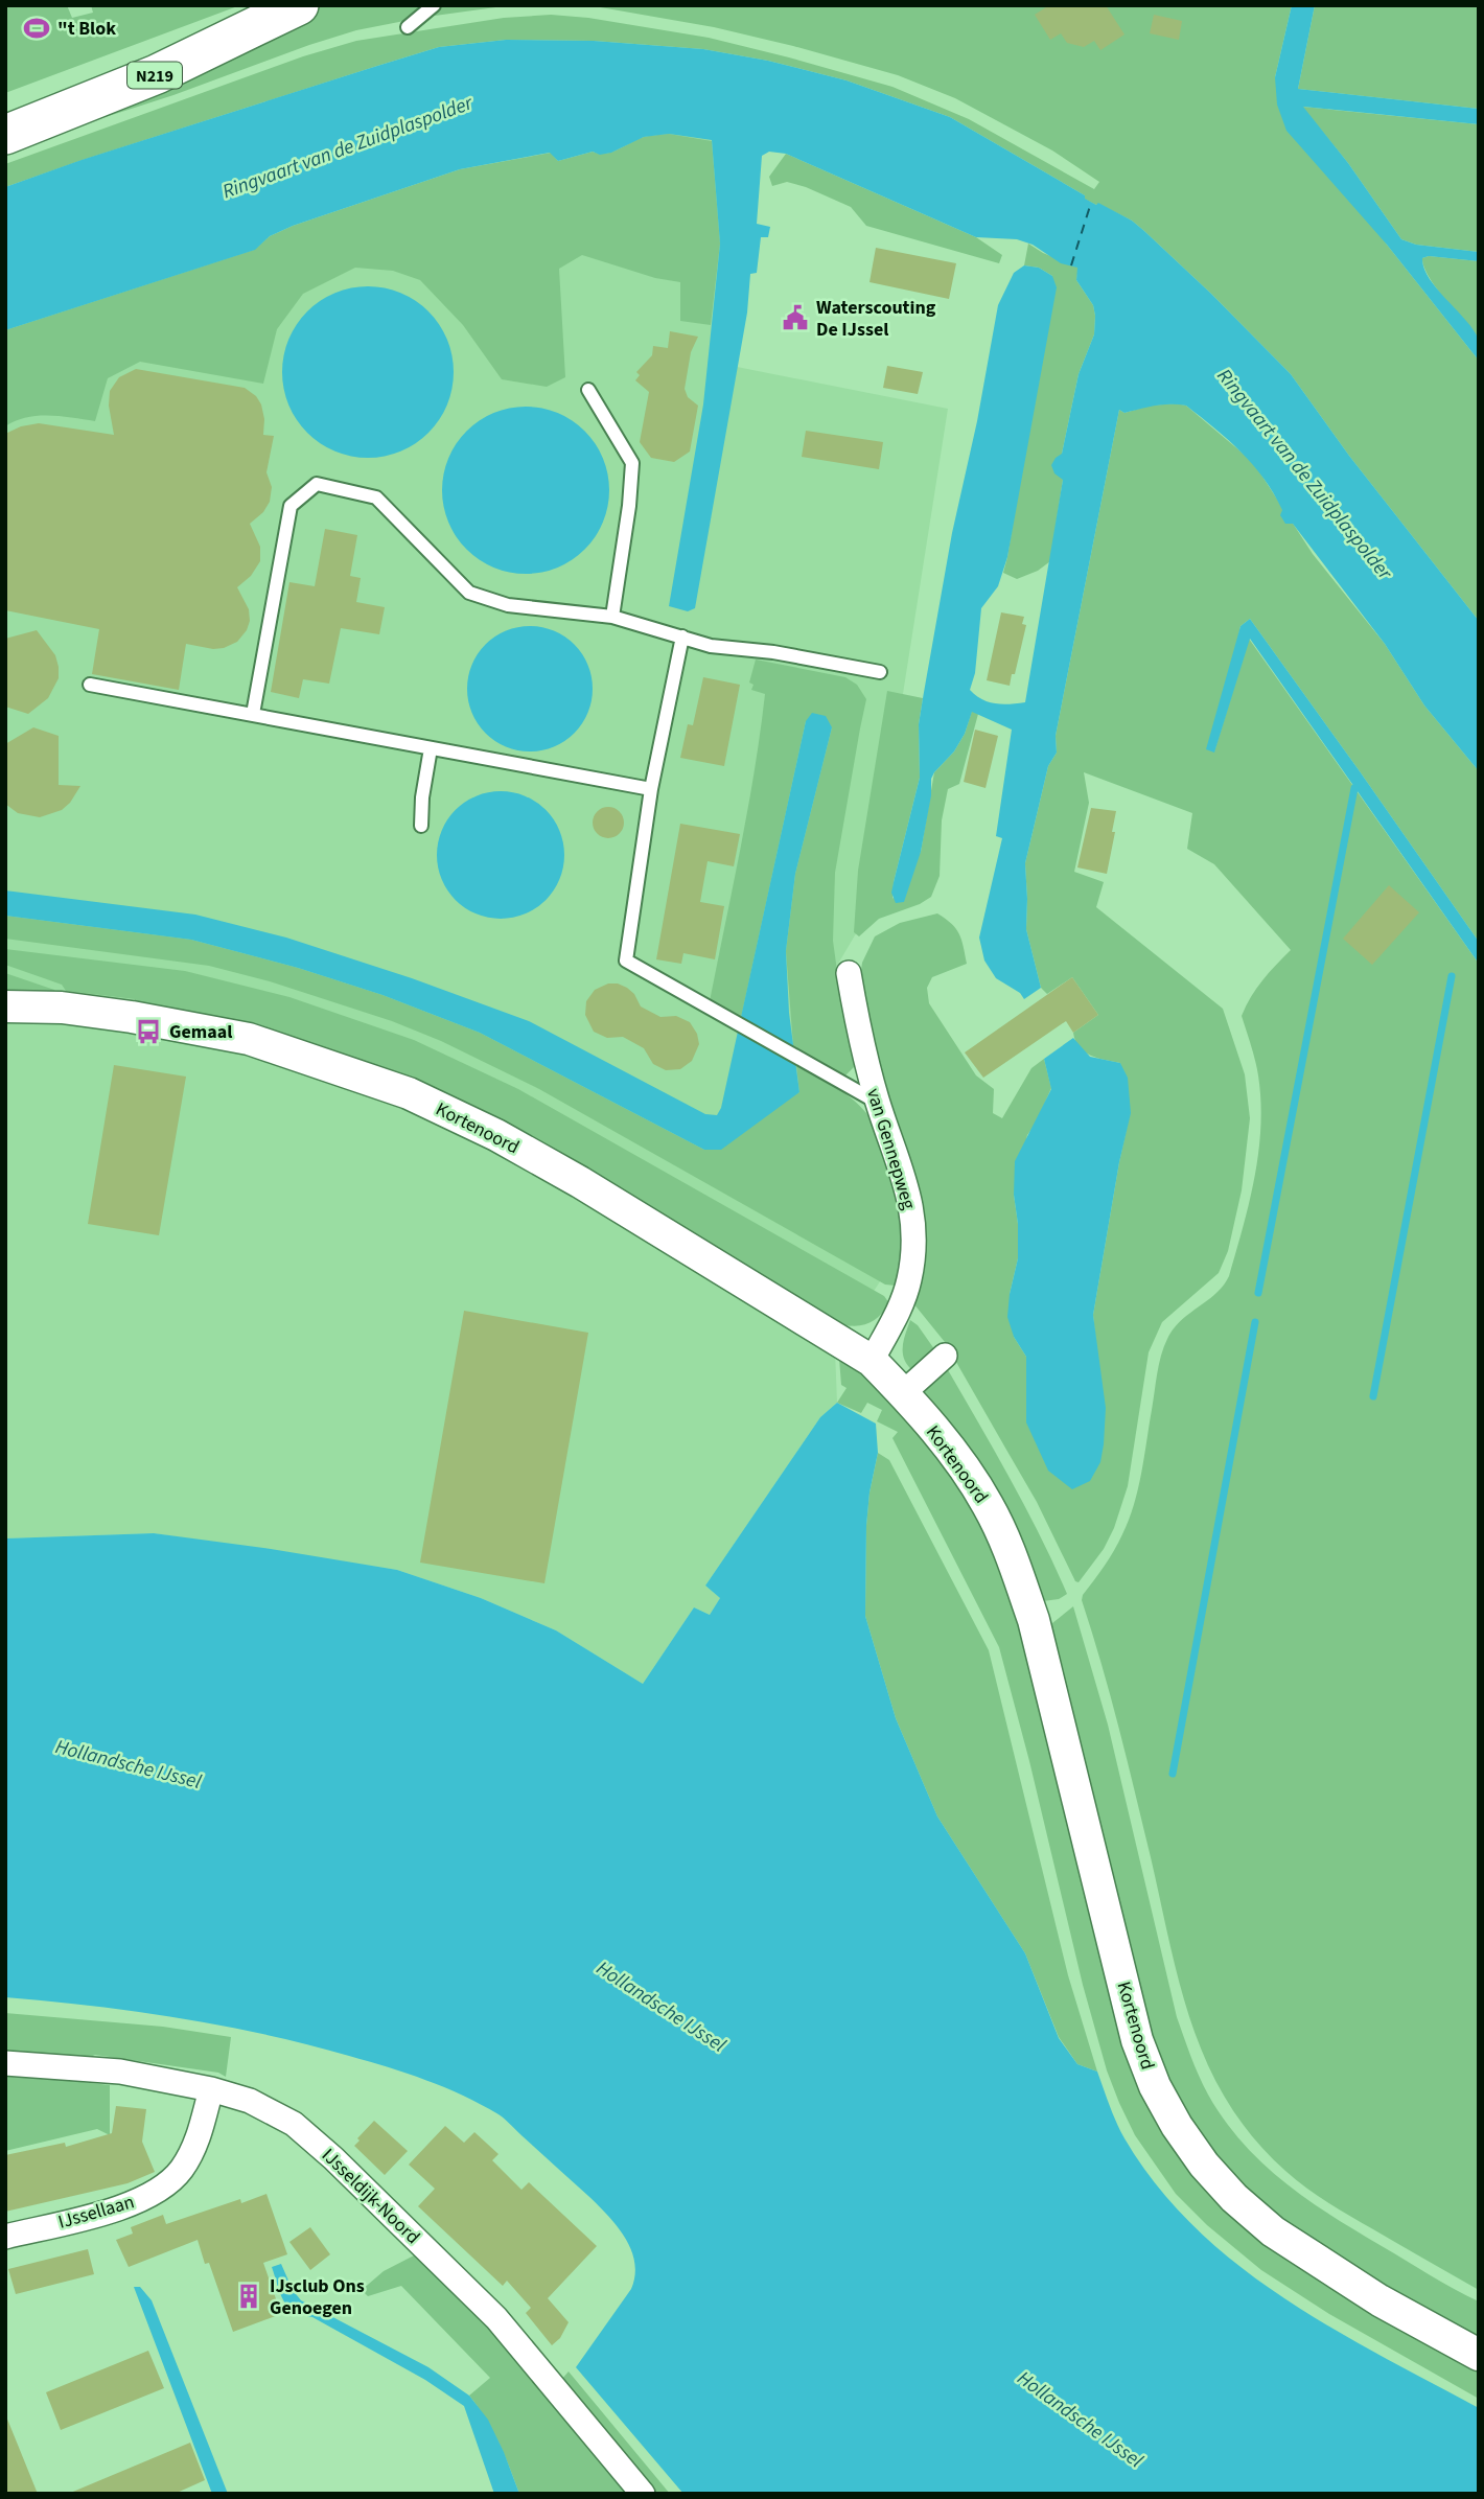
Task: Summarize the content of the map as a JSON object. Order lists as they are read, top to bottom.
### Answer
{
  "streets": {
    "main road": ["N219"],
    "street": [
      "Kortenoord",
      "van Gennepweg",
      "IJsseldijk-Noord",
      "IJssellaan"
    ]
  },
  "crossings": [
    ["Kortenoord", "van Gennepweg"],
    ["IJsseldijk-Noord", "IJssellaan"]
  ],
  "water": ["Ringvaart van de Zuidplaspolder", "Hollandsche IJssel"],
  "places": {
    "sports": ["\"t Blok"],
    "public building": ["Waterscouting De IJssel"],
    "bus stop": ["Gemaal"],
    "building": ["IJsclub Ons Genoegen"]
  }
}
